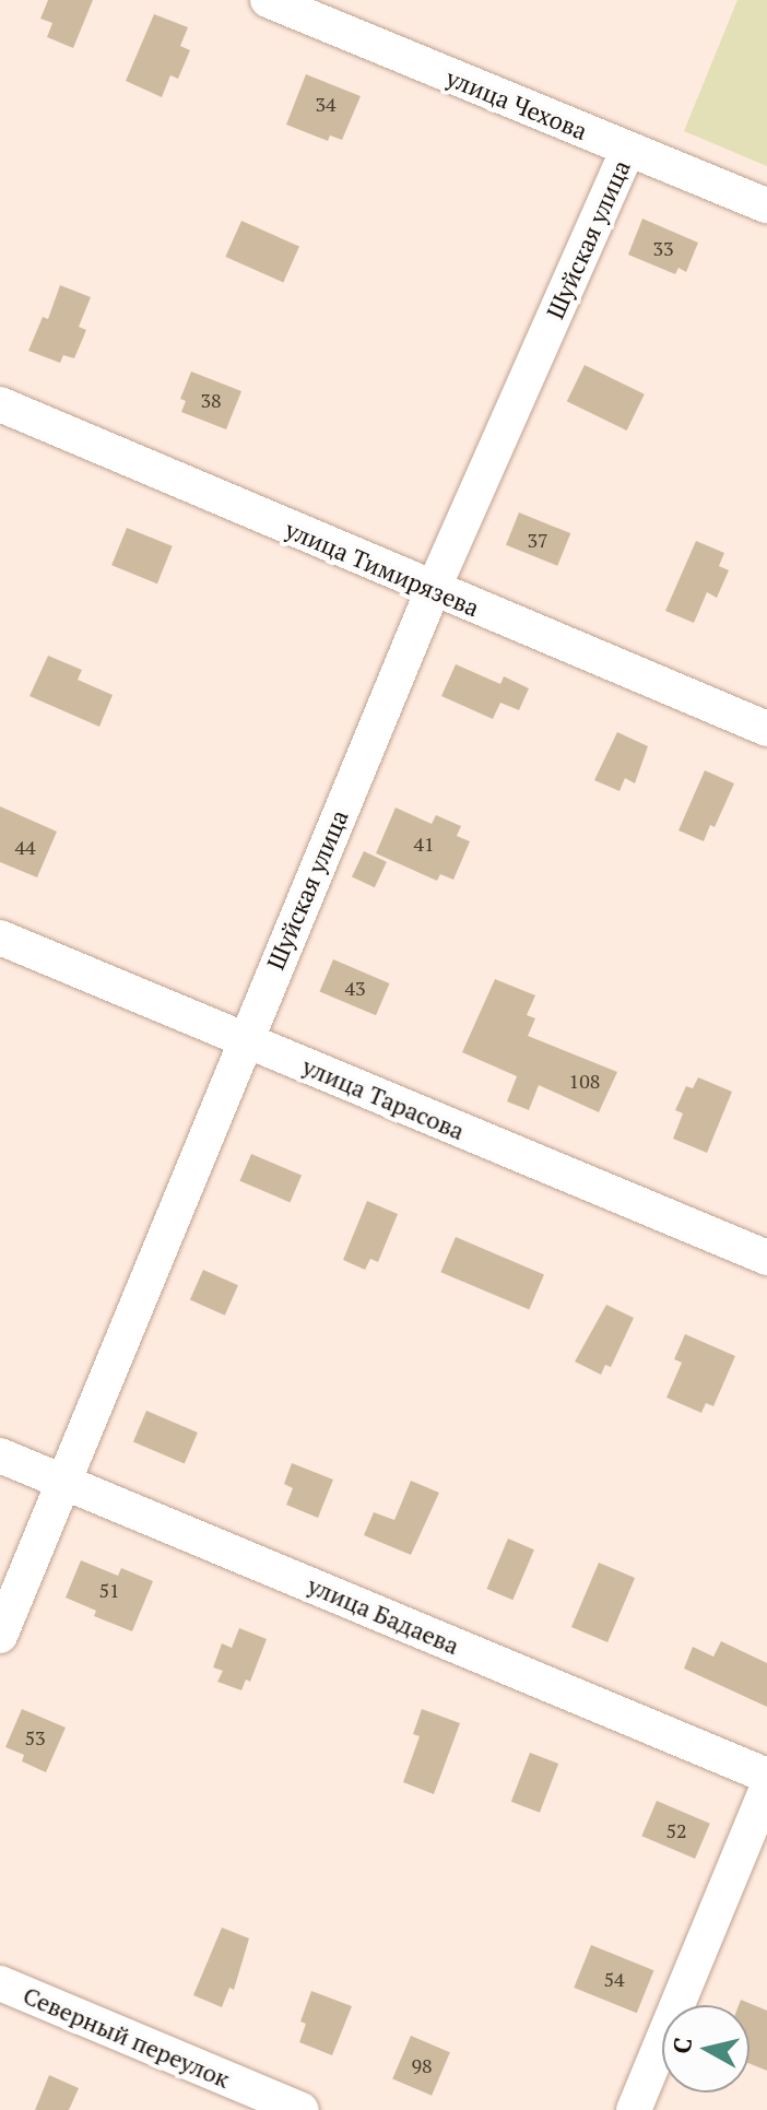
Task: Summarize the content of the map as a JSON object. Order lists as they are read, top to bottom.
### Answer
{
  "streets": {
    "street": [
      "улица Чехова",
      "Шуйская улица",
      "улица Тимирязева",
      "улица Тарасова",
      "улица Бадаева",
      "Северный переулок"
    ]
  },
  "crossings": [
    ["улица Чехова", "Шуйская улица"],
    ["Шуйская улица", "улица Тимирязева"],
    ["Шуйская улица", "улица Тарасова"],
    ["Шуйская улица", "улица Бадаева"]
  ],
  "house_numbers": [
    "34",
    "33",
    "38",
    "37",
    "41",
    "44",
    "43",
    "108",
    "51",
    "53",
    "52",
    "54",
    "98"
  ],
  "north": "left"
}
